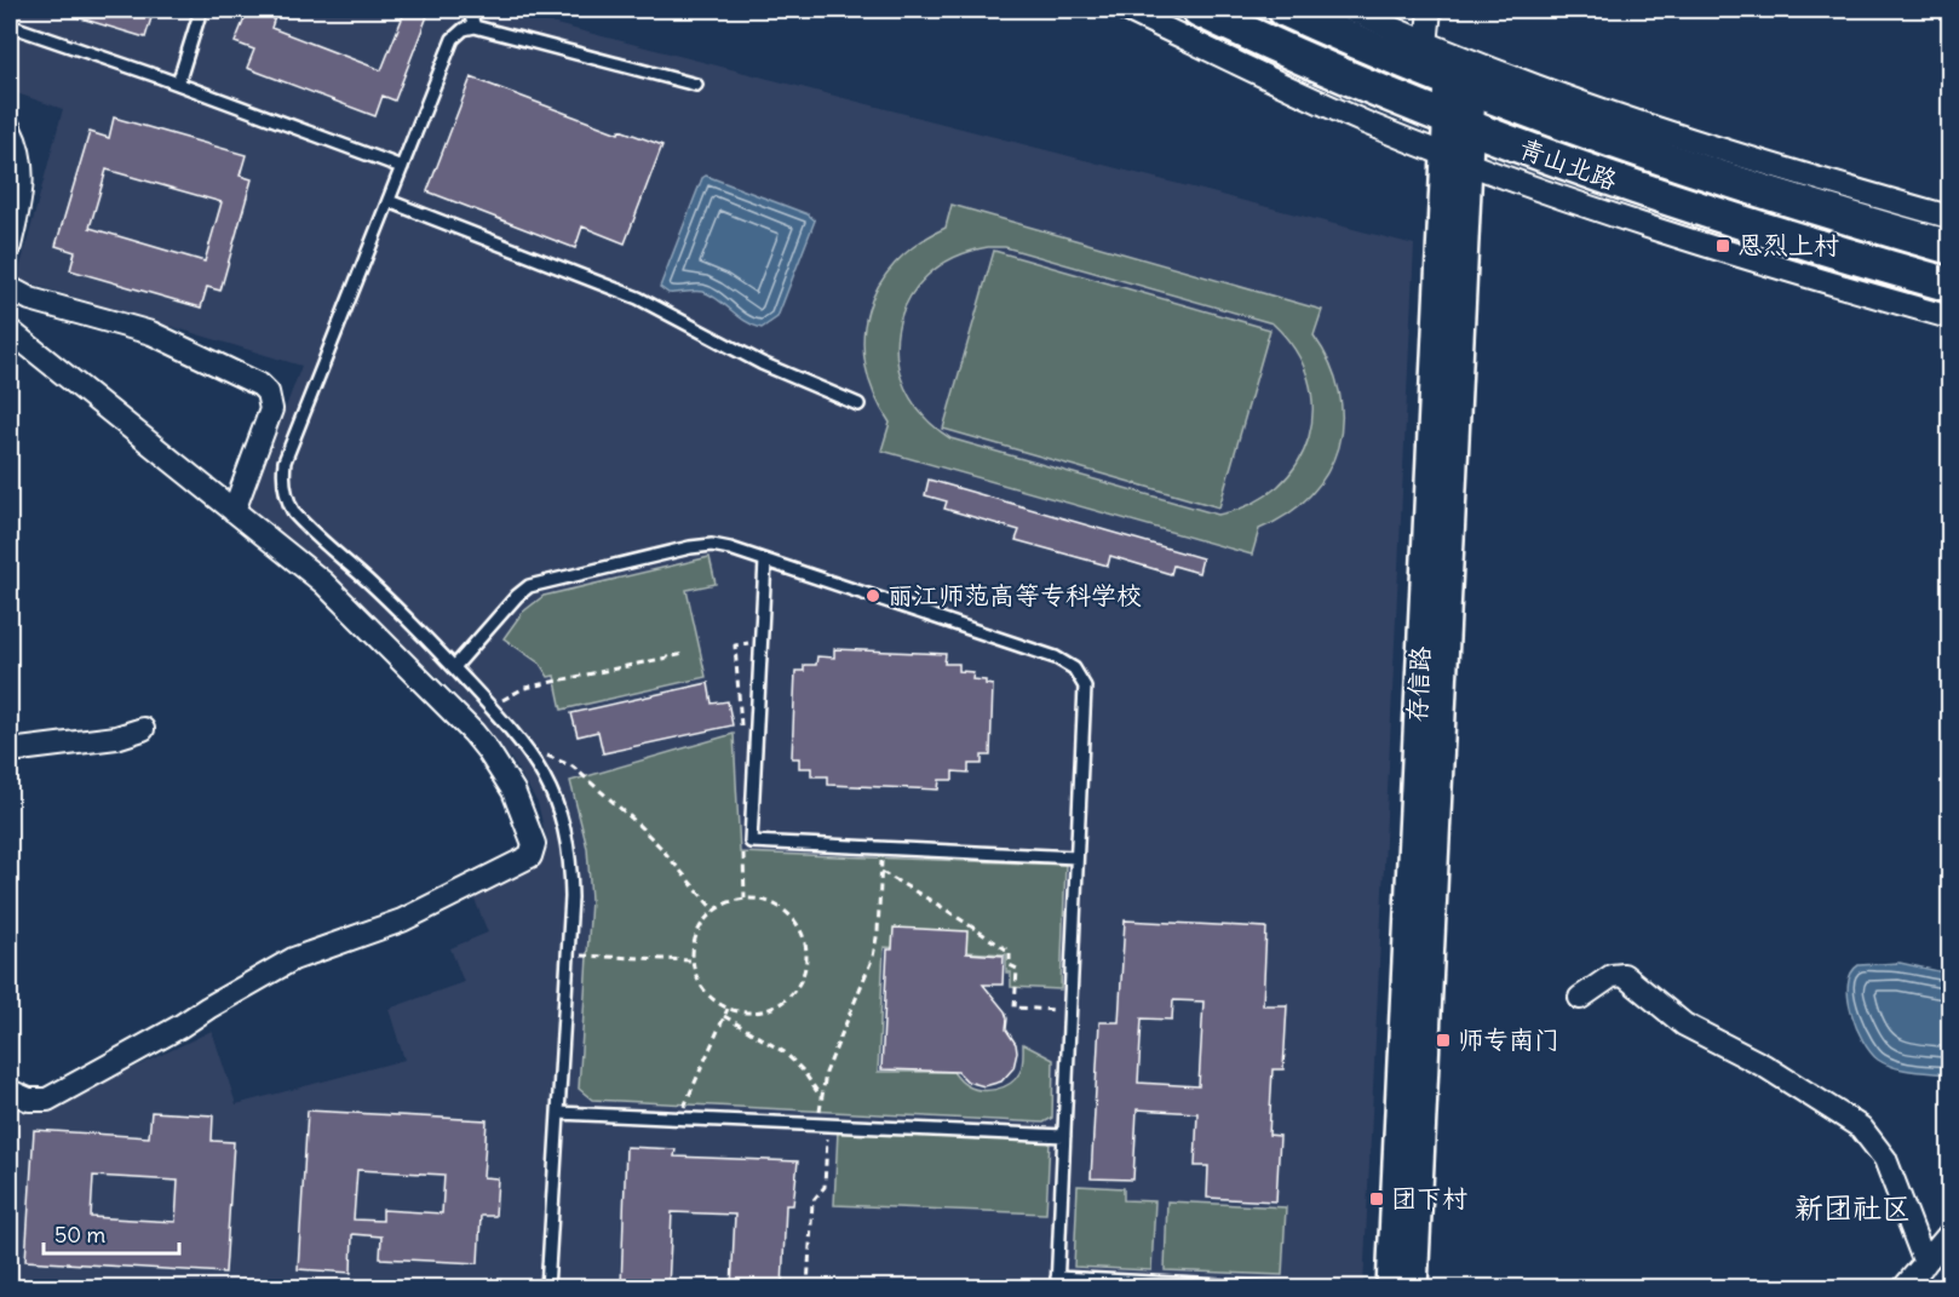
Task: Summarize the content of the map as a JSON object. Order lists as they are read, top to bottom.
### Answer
{
  "streets": {
    "main road": ["青山北路"],
    "street": ["存信路"]
  },
  "crossings": [
    ["青山北路", "存信路"]
  ],
  "districts": ["新团社区"],
  "places": {
    "transit": ["恩烈上村", "师专南门", "团下村"],
    "other": ["丽江师范高等专科学校"]
  },
  "scale_bar": "50 m"
}
